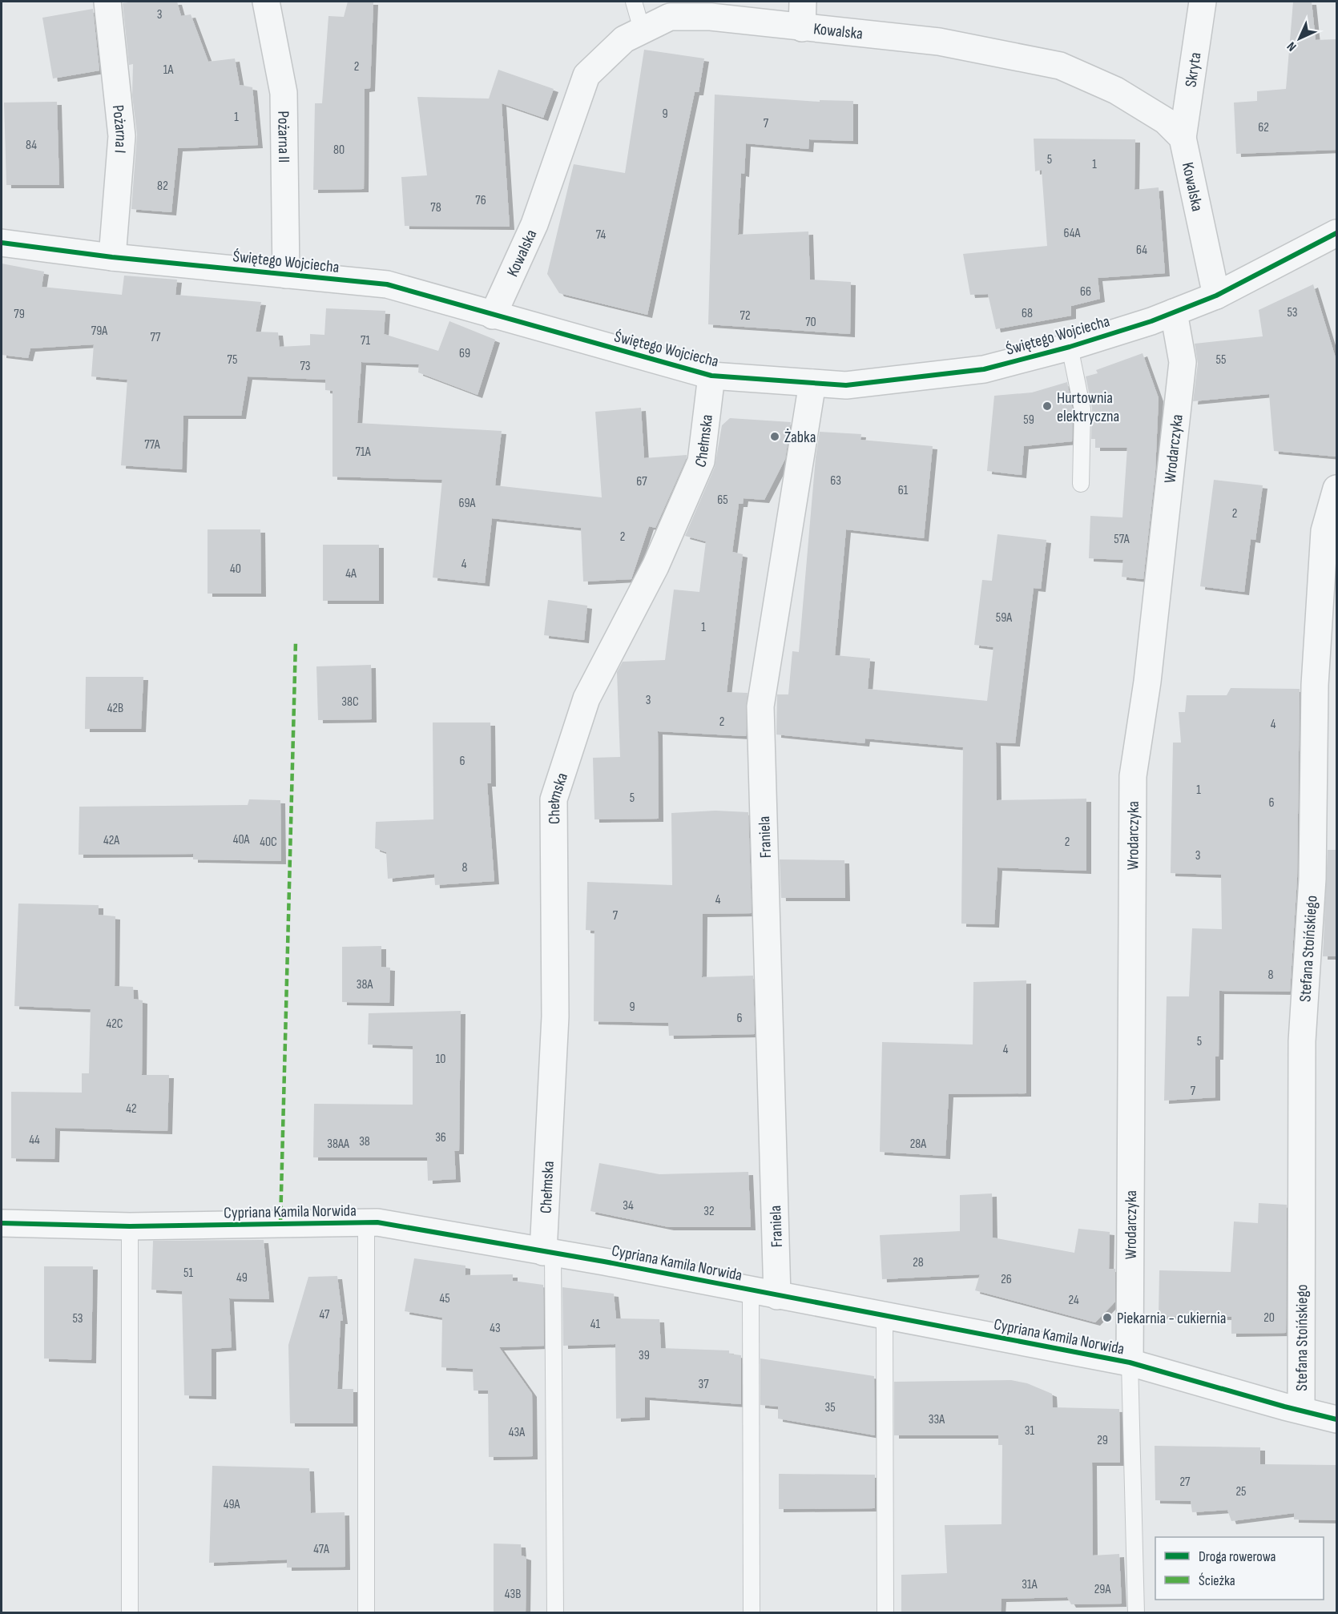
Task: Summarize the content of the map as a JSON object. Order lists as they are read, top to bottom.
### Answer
{
  "streets": {
    "street": [
      "Kowalska",
      "Skryta",
      "Pożarna I",
      "Pożarna II",
      "Świętego Wojciecha",
      "Chełmska",
      "Wrodarczyka",
      "Franiela",
      "Stefana Stoińskiego",
      "Cypriana Kamila Norwida"
    ]
  },
  "crossings": [
    ["Kowalska", "Skryta"],
    ["Kowalska", "Świętego Wojciecha"],
    ["Pożarna I", "Świętego Wojciecha"],
    ["Pożarna II", "Świętego Wojciecha"],
    ["Świętego Wojciecha", "Chełmska"],
    ["Świętego Wojciecha", "Wrodarczyka"],
    ["Świętego Wojciecha", "Franiela"],
    ["Chełmska", "Cypriana Kamila Norwida"],
    ["Wrodarczyka", "Cypriana Kamila Norwida"],
    ["Franiela", "Cypriana Kamila Norwida"],
    ["Stefana Stoińskiego", "Cypriana Kamila Norwida"]
  ],
  "places": ["Hurtownia elektryczna", "Żabka", "Piekarnia - cukiernia"],
  "house_numbers": [
    "3",
    "2",
    "1A",
    "9",
    "1",
    "7",
    "62",
    "84",
    "80",
    "5",
    "1",
    "82",
    "76",
    "78",
    "64A",
    "74",
    "64",
    "66",
    "53",
    "68",
    "79",
    "72",
    "70",
    "79A",
    "77",
    "71",
    "69",
    "75",
    "55",
    "73",
    "59",
    "77A",
    "71A",
    "63",
    "67",
    "61",
    "65",
    "69A",
    "2",
    "2",
    "57A",
    "4",
    "40",
    "4A",
    "59A",
    "1",
    "3",
    "38C",
    "42B",
    "2",
    "4",
    "6",
    "1",
    "5",
    "6",
    "40A",
    "42A",
    "40C",
    "2",
    "3",
    "8",
    "4",
    "7",
    "8",
    "38A",
    "9",
    "6",
    "42C",
    "5",
    "4",
    "10",
    "7",
    "42",
    "36",
    "44",
    "38",
    "38AA",
    "28A",
    "34",
    "32",
    "28",
    "51",
    "49",
    "26",
    "45",
    "24",
    "47",
    "20",
    "53",
    "41",
    "43",
    "39",
    "37",
    "35",
    "33A",
    "31",
    "43A",
    "29",
    "27",
    "25",
    "49A",
    "47A",
    "31A",
    "29A",
    "43B"
  ],
  "legend": ["Droga rowerowa", "Ścieżka"],
  "north": "bottom left"
}
